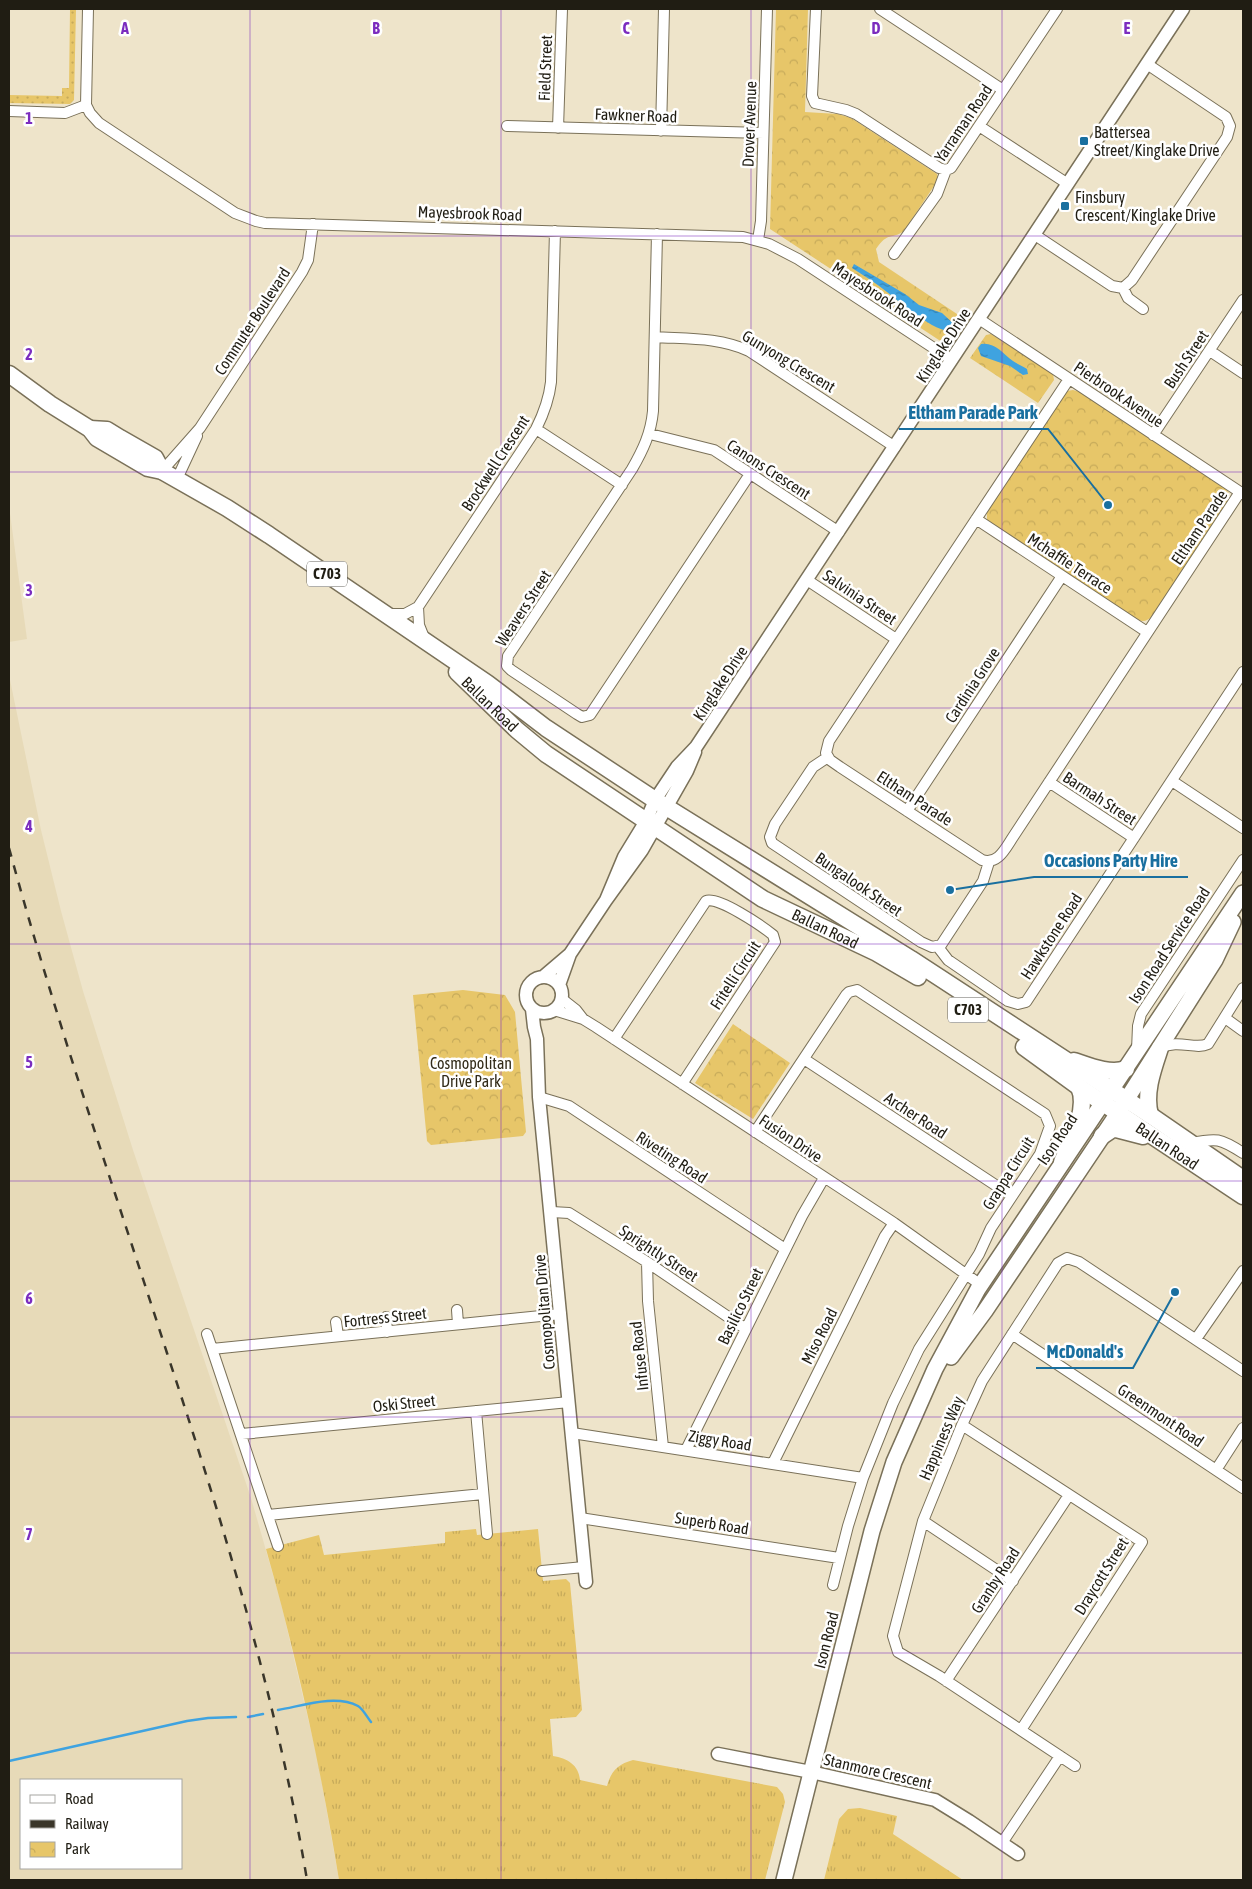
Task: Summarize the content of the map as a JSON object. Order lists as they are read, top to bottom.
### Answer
{
  "streets": {
    "main road": ["C703", "Ballan Road", "Ison Road"],
    "street": [
      "Field Street",
      "Fawkner Road",
      "Yarraman Road",
      "Drover Avenue",
      "Mayesbrook Road",
      "Commuter Boulevard",
      "Kinglake Drive",
      "Bush Street",
      "Gunyong Crescent",
      "Pierbrook Avenue",
      "Brockwell Crescent",
      "Canons Crescent",
      "Eltham Parade",
      "Mchaffie Terrace",
      "Salvinia Street",
      "Weavers Street",
      "Cardinia Grove",
      "Barmah Street",
      "Bungalook Street",
      "Hawkstone Road",
      "Ison Road Service Road",
      "Fritelli Circuit",
      "Archer Road",
      "Fusion Drive",
      "Riveting Road",
      "Grappa Circuit",
      "Sprightly Street",
      "Basilico Street",
      "Cosmopolitan Drive",
      "Fortress Street",
      "Miso Road",
      "Infuse Road",
      "Oski Street",
      "Greenmont Road",
      "Happiness Way",
      "Ziggy Road",
      "Superb Road",
      "Draycott Street",
      "Granby Road",
      "Stanmore Crescent"
    ]
  },
  "crossings": [
    ["Field Street", "Fawkner Road"],
    ["Fawkner Road", "Drover Avenue"],
    ["Drover Avenue", "Mayesbrook Road"],
    ["Mayesbrook Road", "Commuter Boulevard"],
    ["Mayesbrook Road", "Kinglake Drive"],
    ["Mayesbrook Road", "Brockwell Crescent"],
    ["Mayesbrook Road", "Weavers Street"],
    ["Commuter Boulevard", "Ballan Road"],
    ["Kinglake Drive", "Gunyong Crescent"],
    ["Kinglake Drive", "Pierbrook Avenue"],
    ["Kinglake Drive", "Canons Crescent"],
    ["Kinglake Drive", "Salvinia Street"],
    ["Kinglake Drive", "Ballan Road"],
    ["Bush Street", "Pierbrook Avenue"],
    ["Gunyong Crescent", "Weavers Street"],
    ["Pierbrook Avenue", "Eltham Parade"],
    ["Canons Crescent", "Weavers Street"],
    ["Eltham Parade", "Mchaffie Terrace"],
    ["Eltham Parade", "Cardinia Grove"],
    ["Eltham Parade", "Barmah Street"],
    ["Eltham Parade", "Bungalook Street"],
    ["Mchaffie Terrace", "Cardinia Grove"],
    ["Ballan Road", "Ison Road"],
    ["Barmah Street", "Hawkstone Road"],
    ["Bungalook Street", "Hawkstone Road"],
    ["Ison Road Service Road", "Ison Road"],
    ["Fritelli Circuit", "Fusion Drive"],
    ["Archer Road", "Grappa Circuit"],
    ["Fusion Drive", "Ison Road"],
    ["Fusion Drive", "Grappa Circuit"],
    ["Fusion Drive", "Basilico Street"],
    ["Fusion Drive", "Cosmopolitan Drive"],
    ["Fusion Drive", "Miso Road"],
    ["Ison Road", "Stanmore Crescent"],
    ["Riveting Road", "Basilico Street"],
    ["Riveting Road", "Cosmopolitan Drive"],
    ["Grappa Circuit", "Ziggy Road"],
    ["Grappa Circuit", "Superb Road"],
    ["Sprightly Street", "Basilico Street"],
    ["Sprightly Street", "Cosmopolitan Drive"],
    ["Sprightly Street", "Infuse Road"],
    ["Basilico Street", "Ziggy Road"],
    ["Cosmopolitan Drive", "Fortress Street"],
    ["Cosmopolitan Drive", "Oski Street"],
    ["Cosmopolitan Drive", "Ziggy Road"],
    ["Cosmopolitan Drive", "Superb Road"],
    ["Miso Road", "Ziggy Road"],
    ["Infuse Road", "Ziggy Road"],
    ["Greenmont Road", "Happiness Way"],
    ["Happiness Way", "Draycott Street"],
    ["Happiness Way", "Granby Road"],
    ["Draycott Street", "Granby Road"]
  ],
  "parks": ["Cosmopolitan Drive Park"],
  "places": {
    "transit": ["Battersea Street/Kinglake Drive", "Finsbury Crescent/Kinglake Drive"],
    "other": ["Eltham Parade Park", "Occasions Party Hire", "McDonald's"]
  },
  "legend": ["Road", "Railway", "Park"],
  "grid": {
    "columns": [
      "A",
      "B",
      "C",
      "D",
      "E"
    ],
    "rows": [
      "1",
      "2",
      "3",
      "4",
      "5",
      "6",
      "7"
    ]
  }
}
